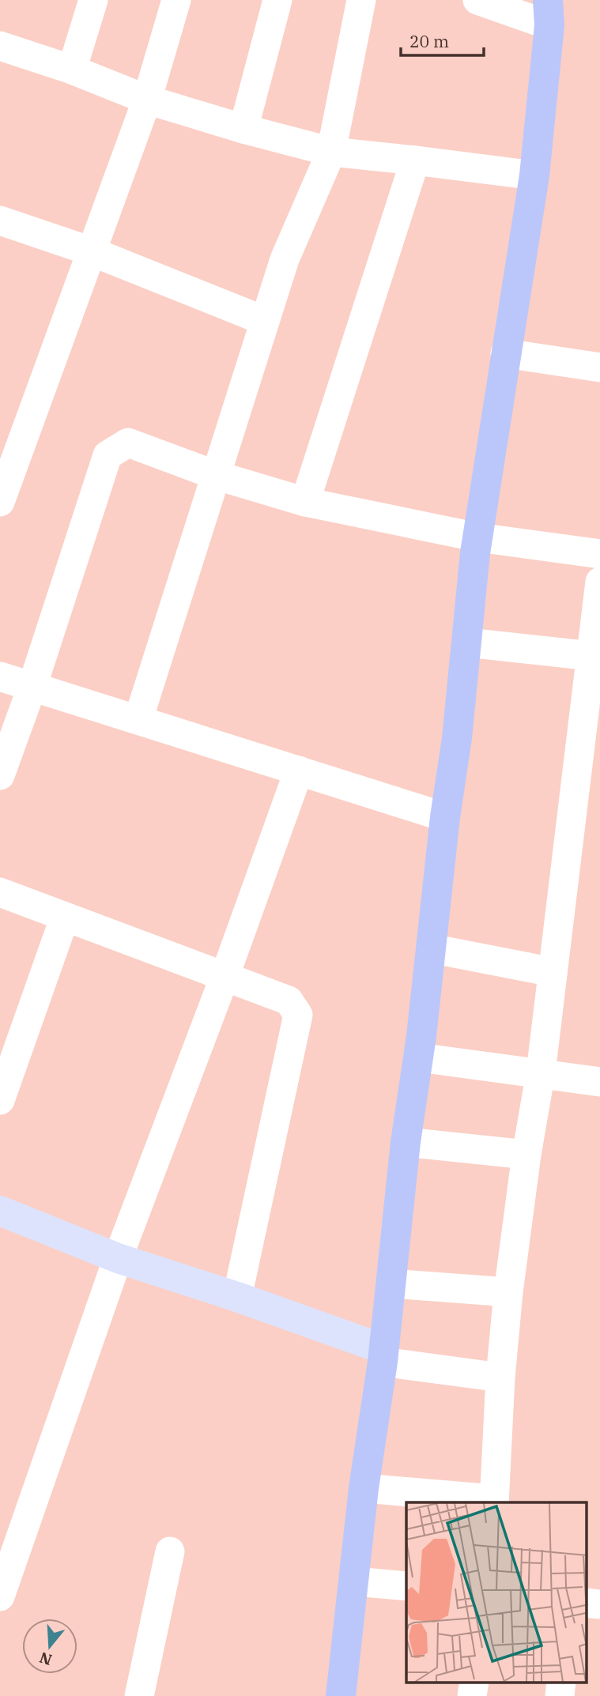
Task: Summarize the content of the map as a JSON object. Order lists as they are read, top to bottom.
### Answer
{
  "scale_bar": "20 m",
  "north": "bottom"
}
